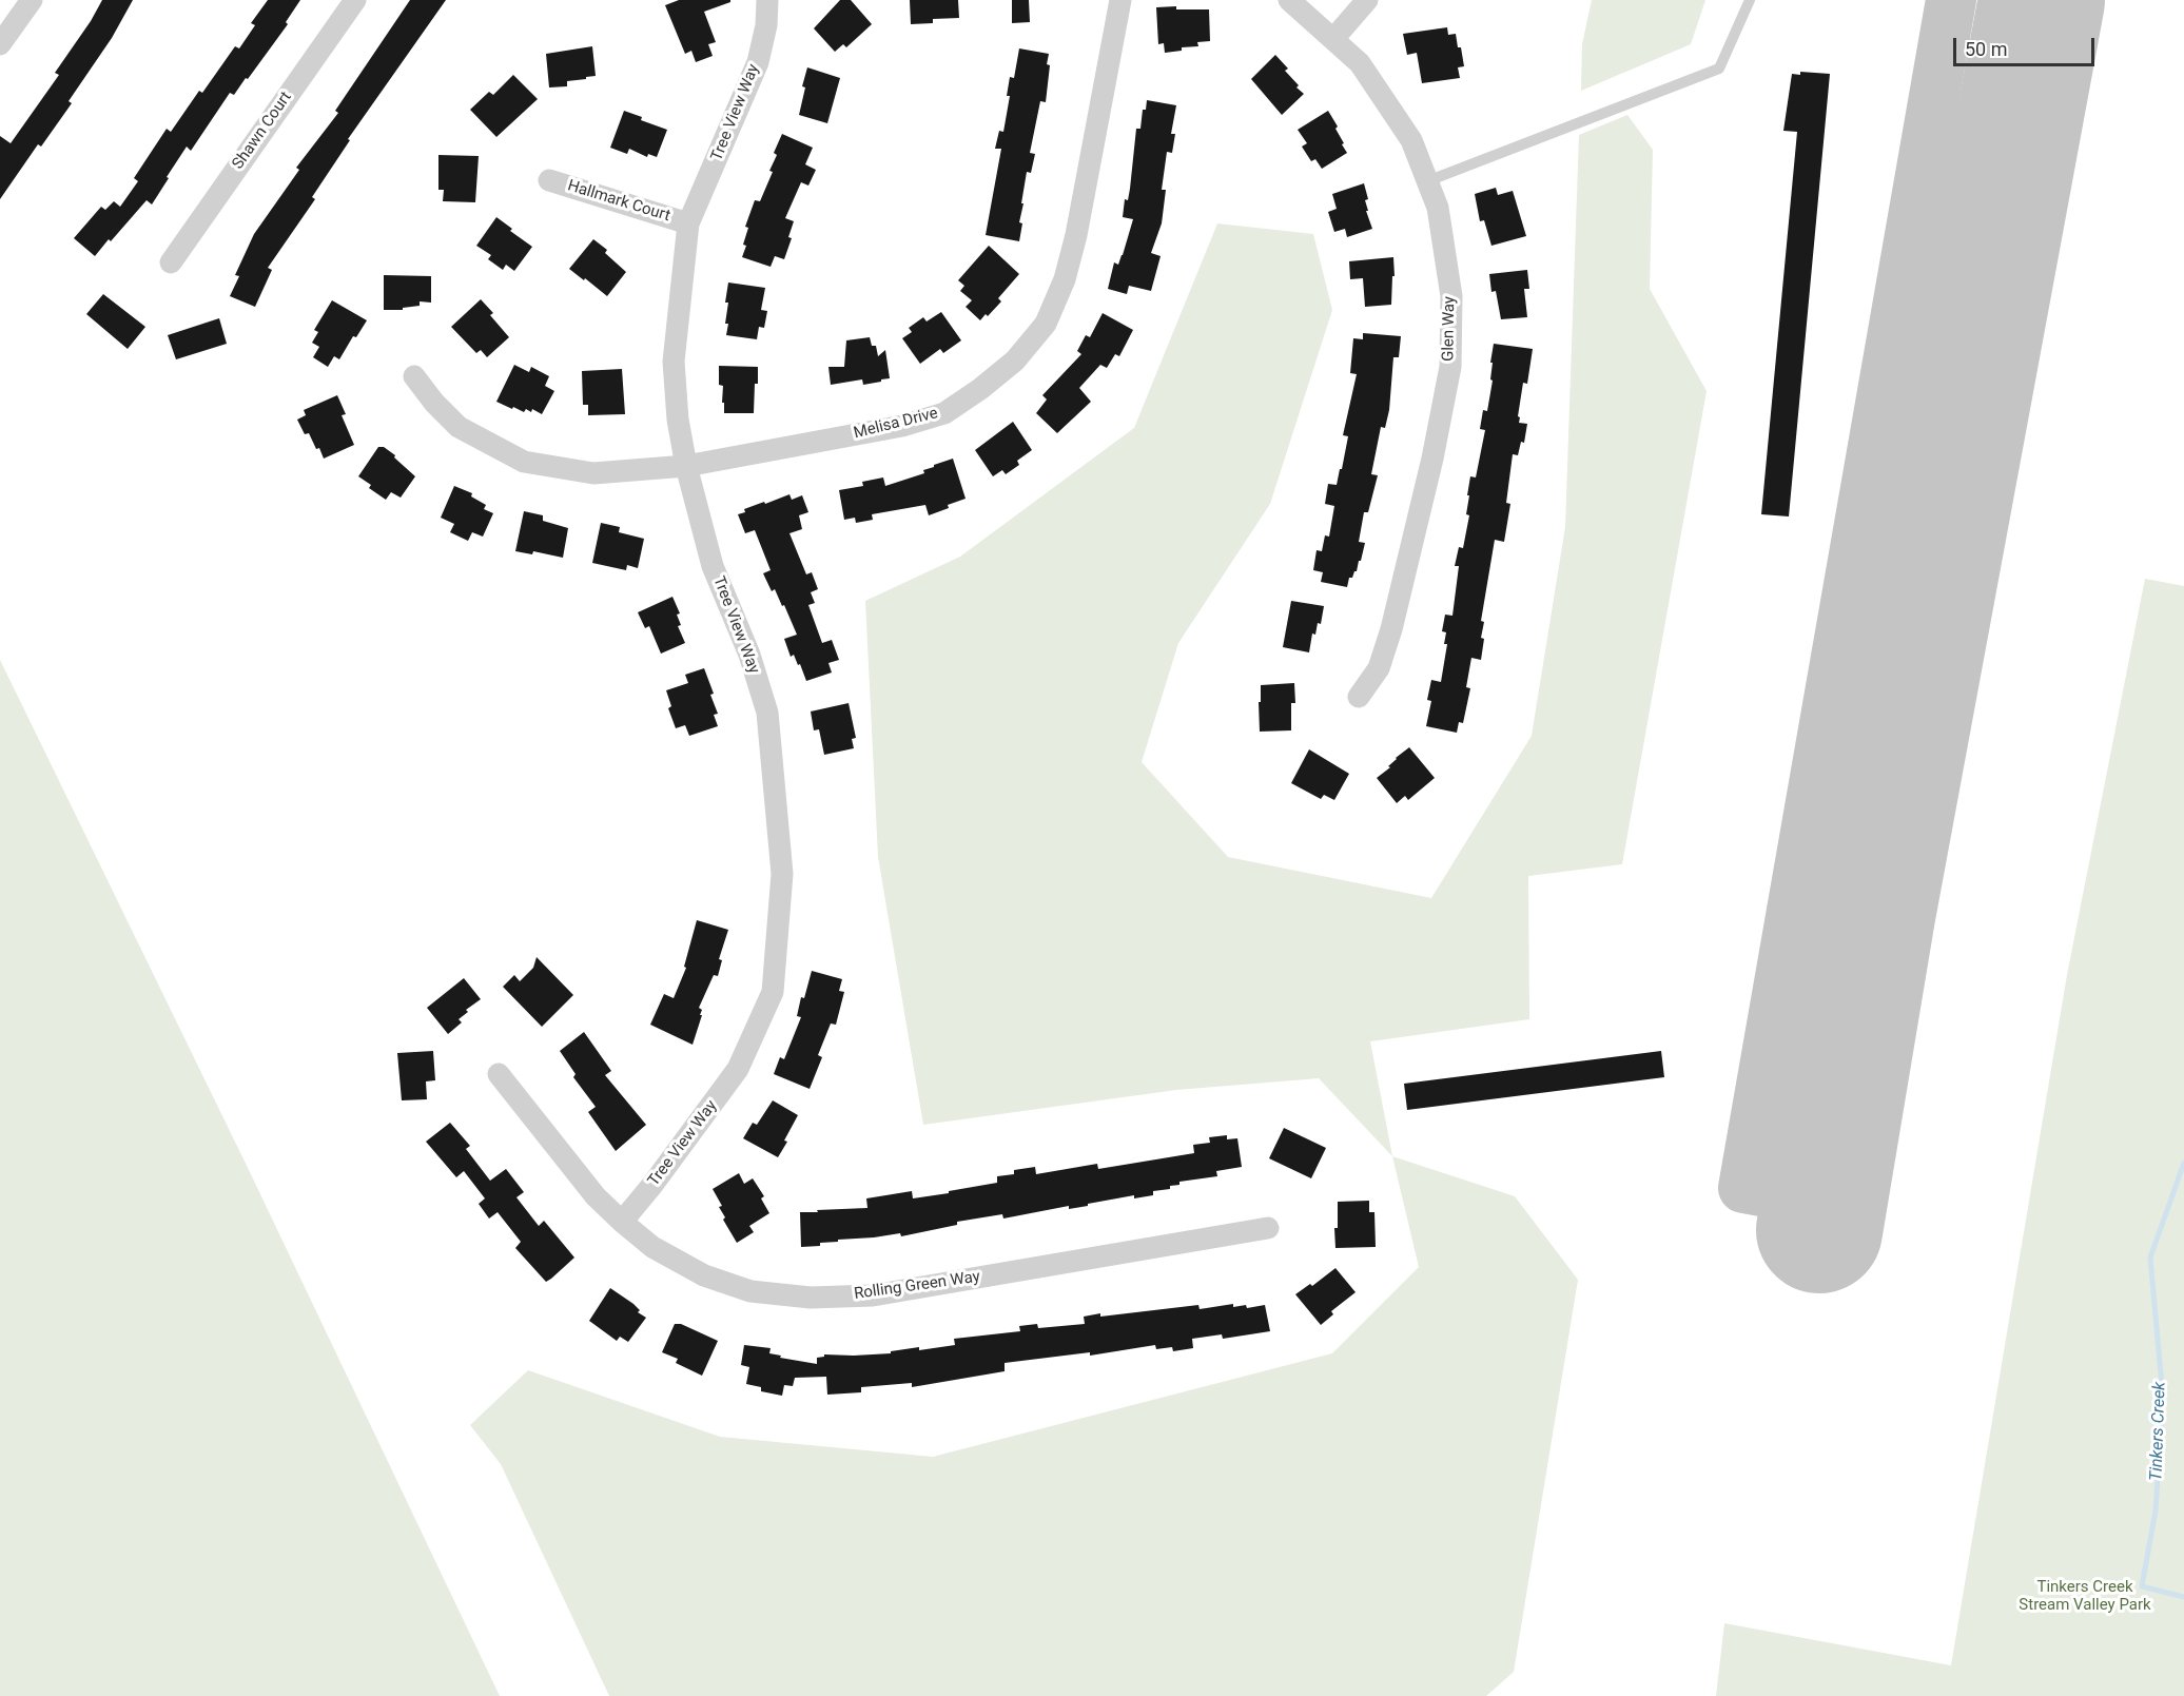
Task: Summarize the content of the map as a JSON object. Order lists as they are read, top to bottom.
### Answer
{
  "streets": {
    "street": [
      "Tree View Way",
      "Shawn Court",
      "Hallmark Court",
      "Glen Way",
      "Melisa Drive",
      "Rolling Green Way"
    ]
  },
  "crossings": [
    ["Tree View Way", "Hallmark Court"],
    ["Tree View Way", "Melisa Drive"],
    ["Tree View Way", "Rolling Green Way"]
  ],
  "water": ["Tinkers Creek"],
  "parks": ["Tinkers Creek Stream Valley Park"],
  "scale_bar": "50 m"
}
